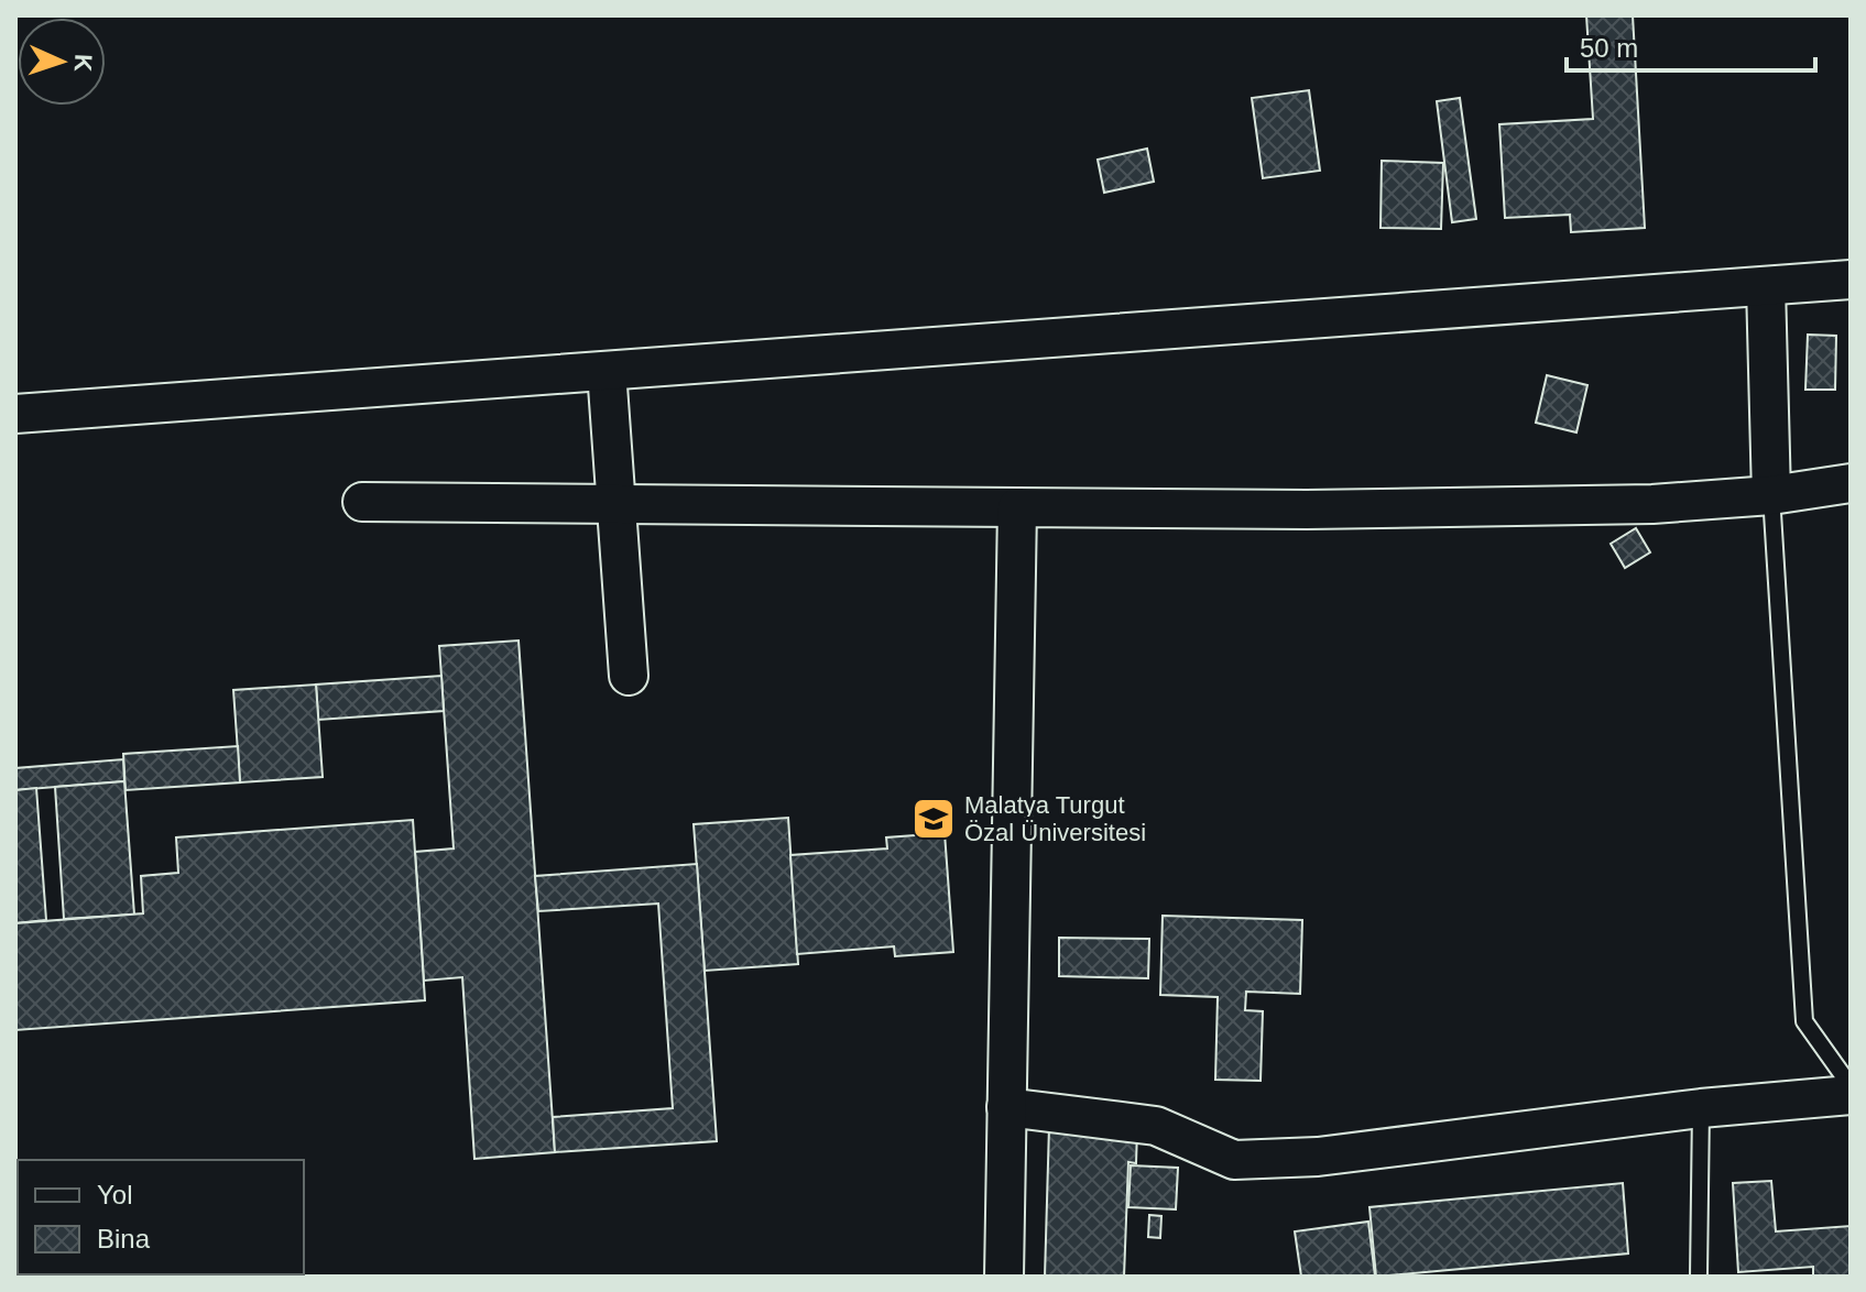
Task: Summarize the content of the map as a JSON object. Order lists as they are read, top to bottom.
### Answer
{
  "places": {
    "school or university": ["Malatya Turgut Özal Üniversitesi"]
  },
  "legend": ["Yol", "Bina"],
  "scale_bar": "50 m",
  "north": "right"
}
